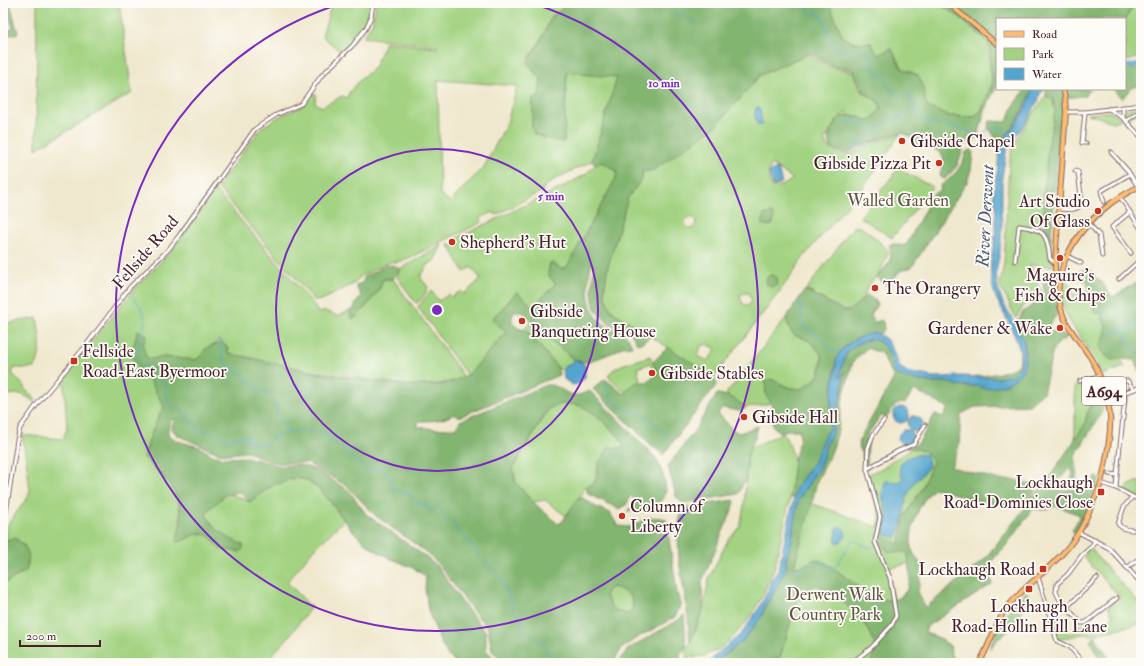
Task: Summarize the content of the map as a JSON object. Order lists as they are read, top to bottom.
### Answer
{
  "streets": {
    "main road": ["A694"],
    "street": ["Fellside Road"]
  },
  "water": ["River Derwent"],
  "parks": ["Walled Garden", "Derwent Walk Country Park"],
  "places": {
    "other": [
      "Gibside Chapel",
      "Gibside Pizza Pit",
      "Art Studio Of Glass",
      "Shepherd's Hut",
      "Maguire's Fish & Chips",
      "The Orangery",
      "Gibside Banqueting House",
      "Gardener & Wake",
      "Gibside Stables",
      "Gibside Hall",
      "Column of Liberty"
    ],
    "transit": [
      "Fellside Road-East Byermoor",
      "Lockhaugh Road-Dominies Close",
      "Lockhaugh Road",
      "Lockhaugh Road-Hollin Hill Lane"
    ]
  },
  "legend": ["Road", "Park", "Water"],
  "scale_bar": "200 m",
  "rings": ["10 min", "5 min"]
}
